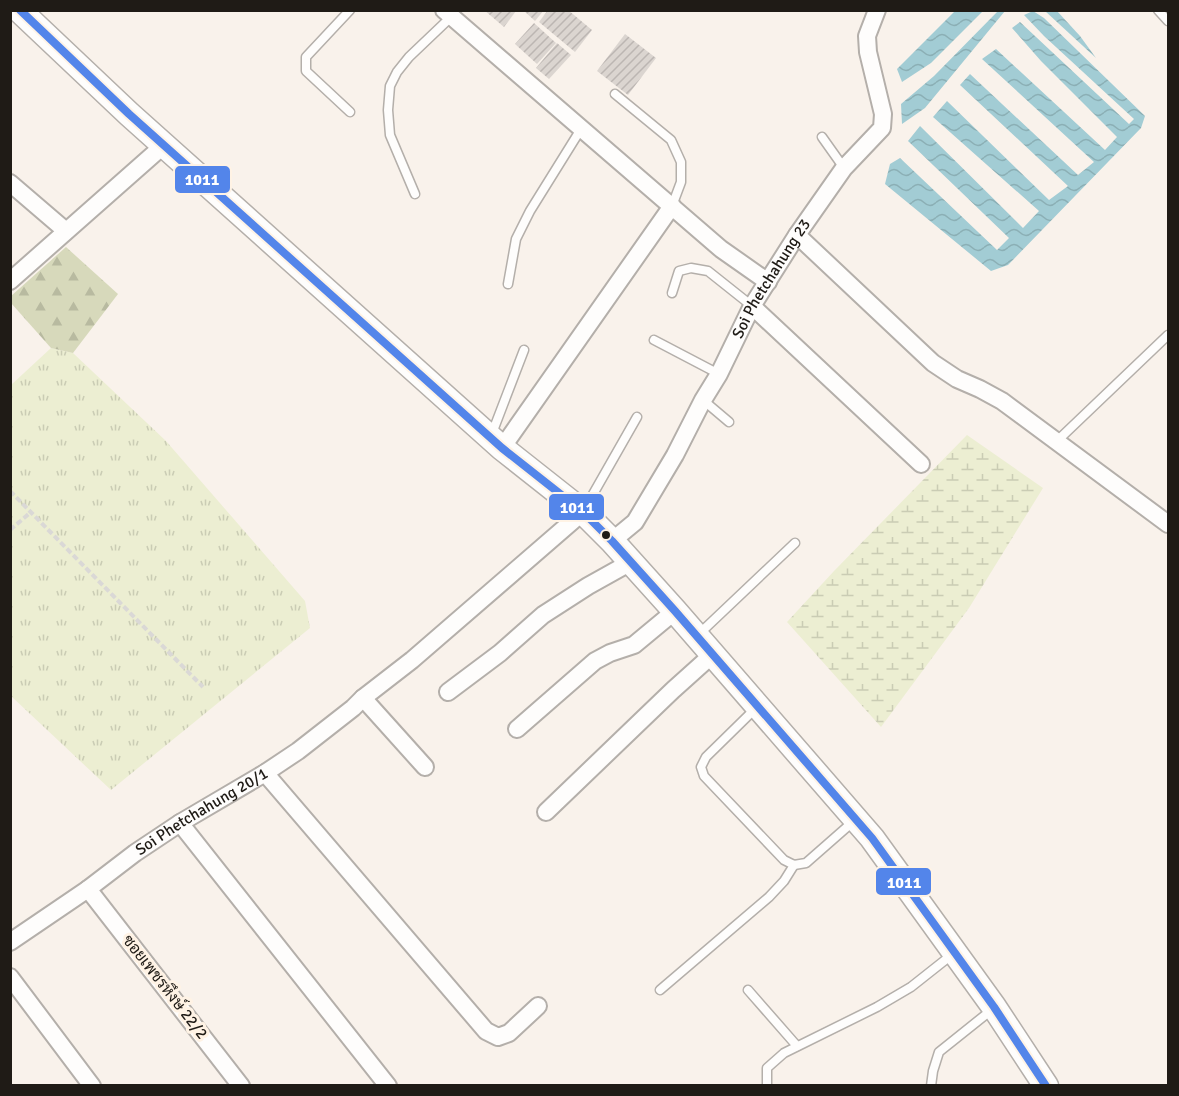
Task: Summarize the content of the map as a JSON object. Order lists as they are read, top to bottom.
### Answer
{
  "streets": {
    "street": ["Soi Phetchahung 23", "Soi Phetchahung 20/1", "ซอยเพชรหึงษ์ 22/2"]
  },
  "crossings": [
    ["Soi Phetchahung 20/1", "ซอยเพชรหึงษ์ 22/2"]
  ],
  "lines": ["transit line 1011"]
}
